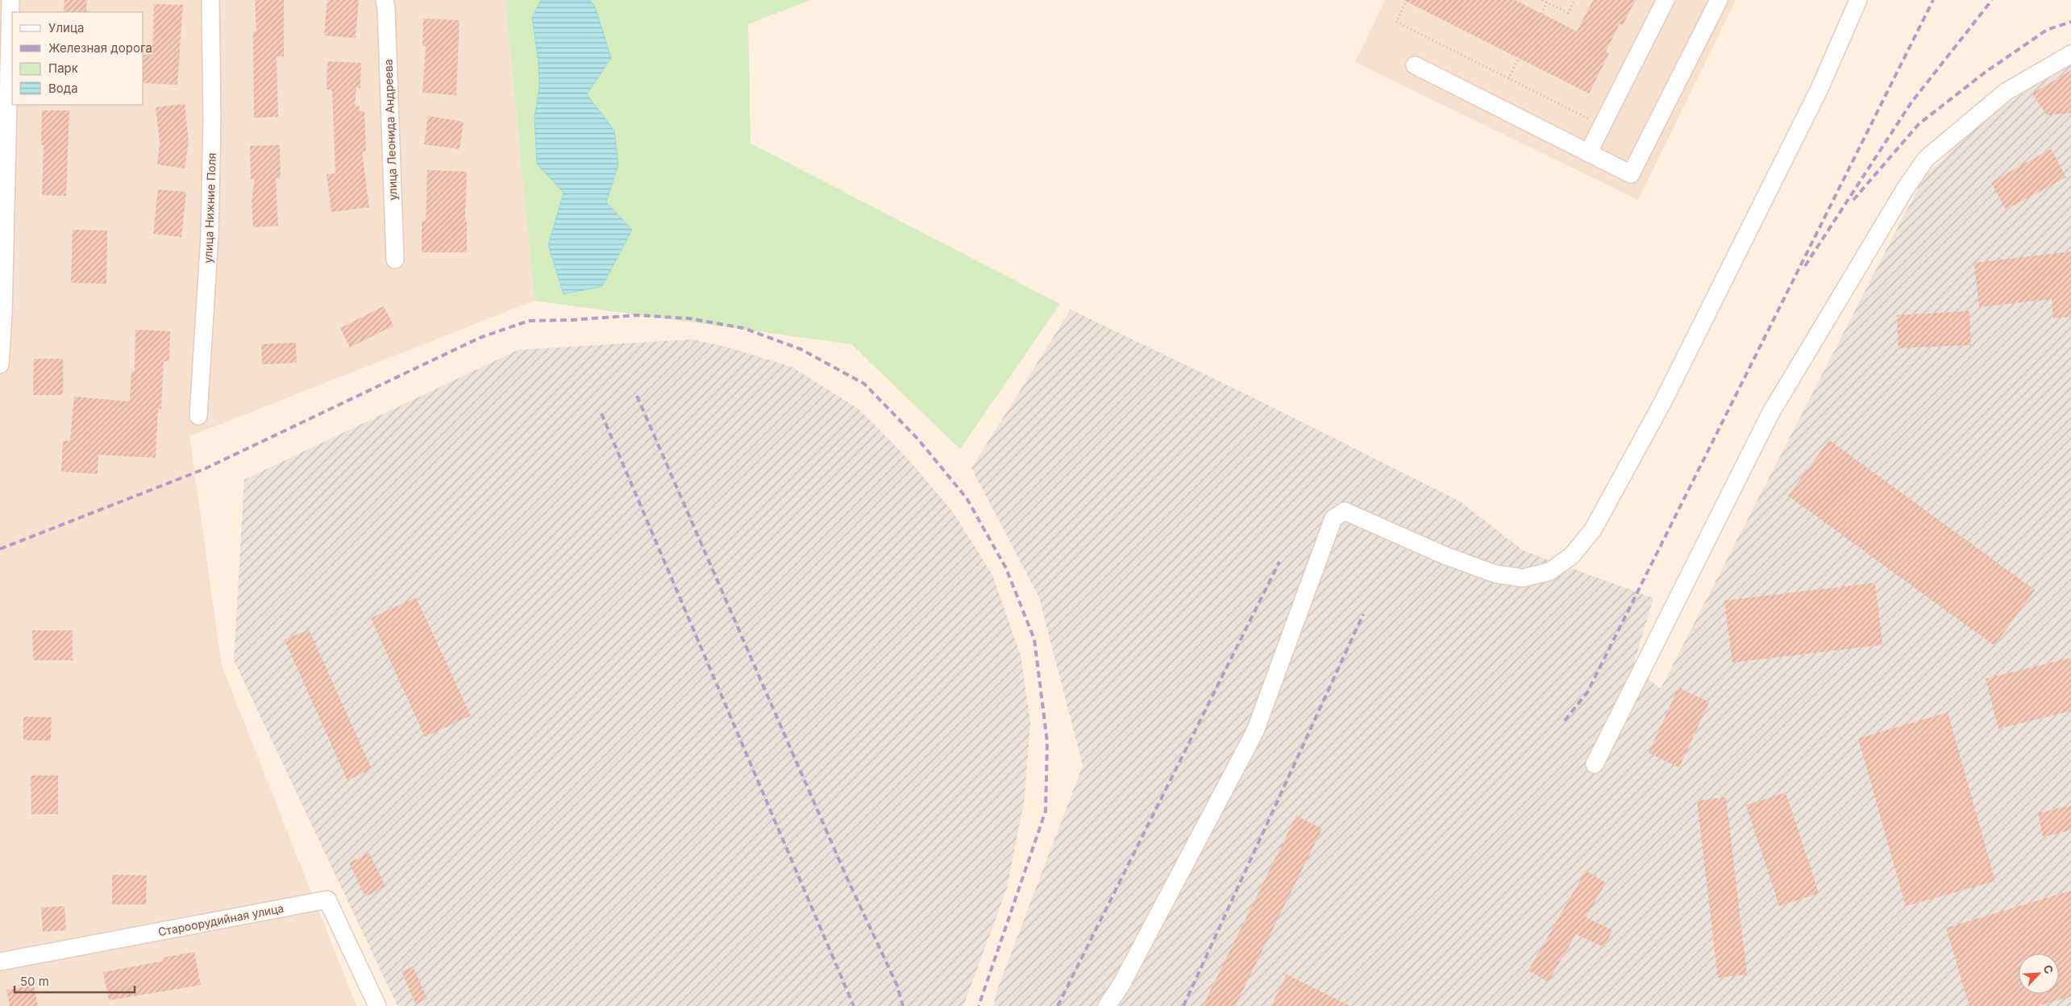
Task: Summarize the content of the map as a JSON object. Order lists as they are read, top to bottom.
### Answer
{
  "streets": {
    "street": ["улица Леонида Андреева", "улица Нижние Поля", "Староорудийная улица"]
  },
  "legend": [
    "Улица",
    "Железная дорога",
    "Парк",
    "Вода"
  ],
  "scale_bar": "50 m",
  "north": "top right"
}
